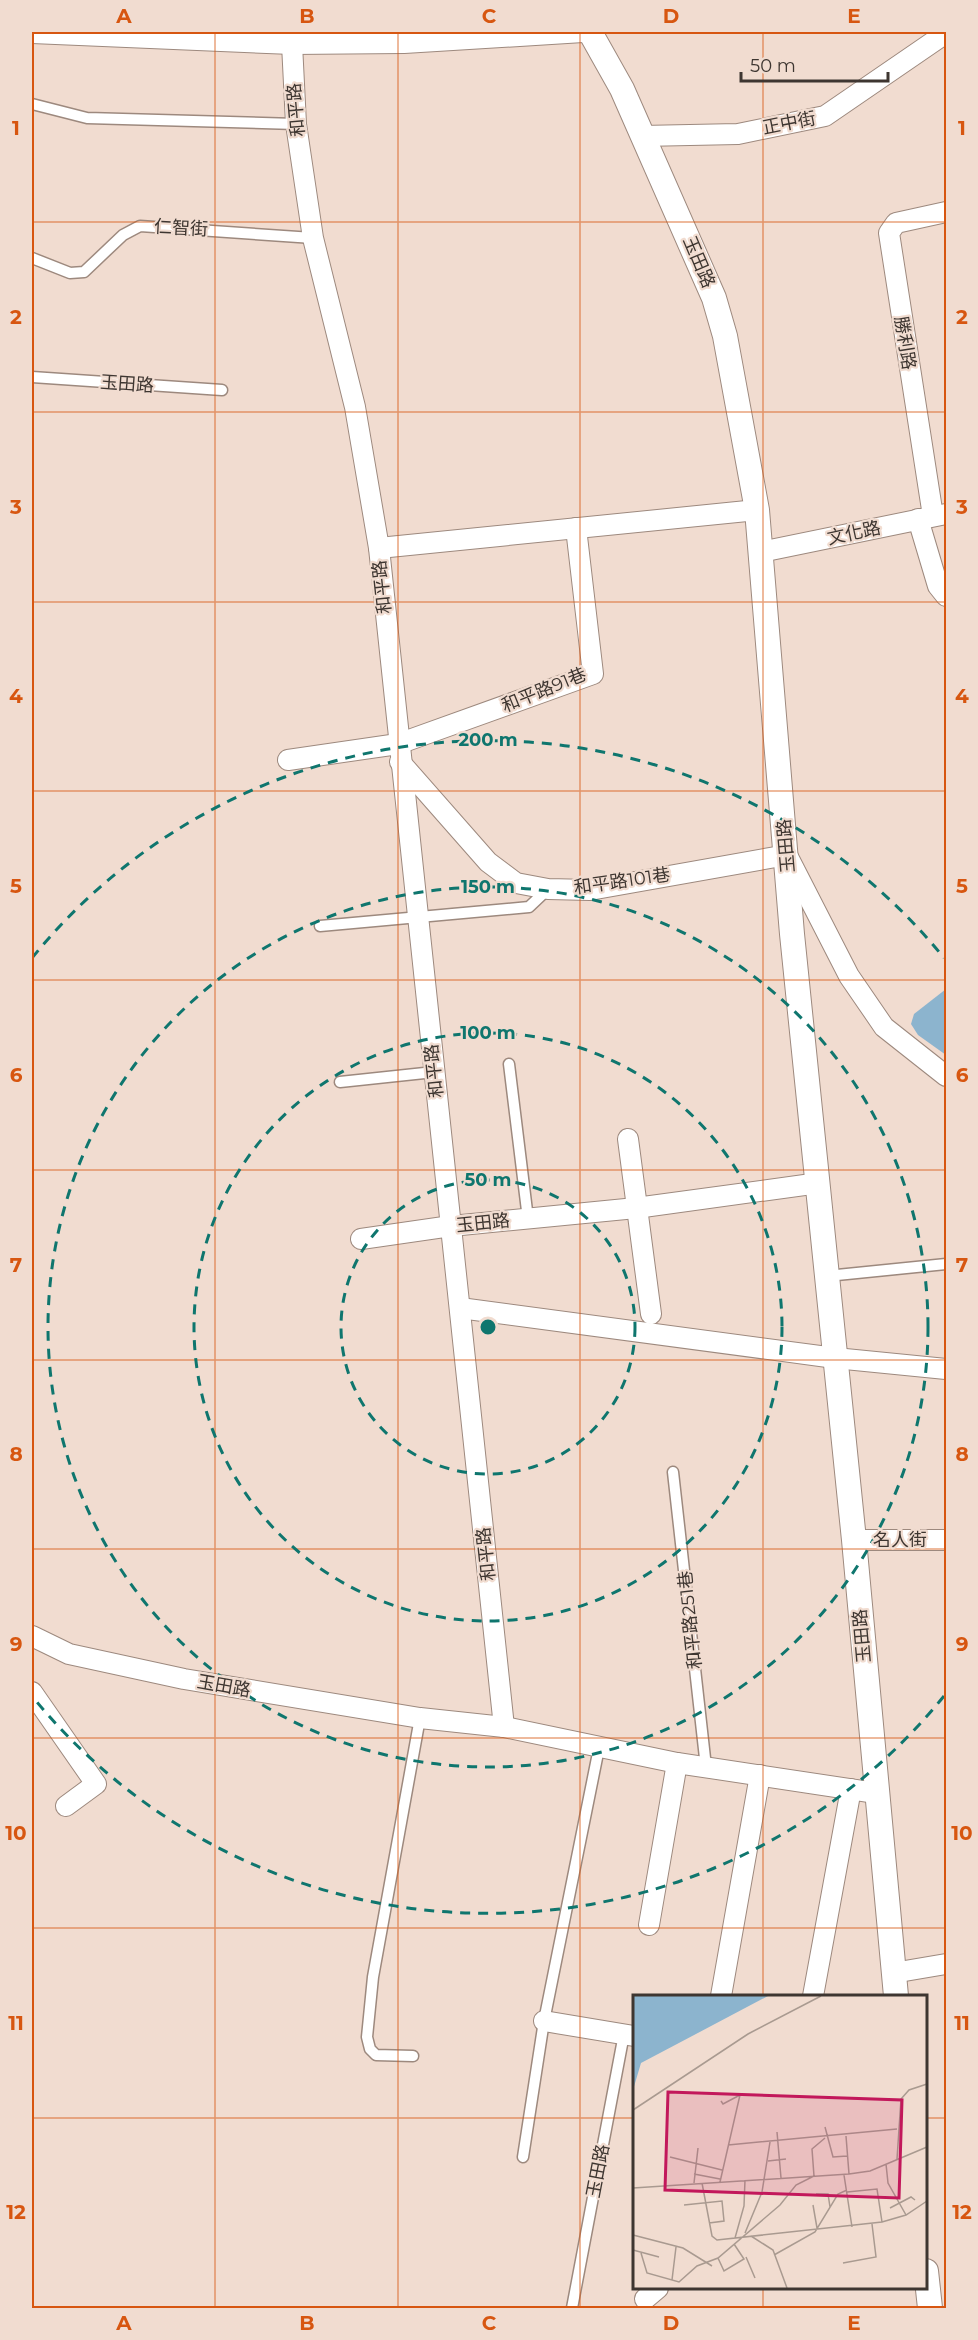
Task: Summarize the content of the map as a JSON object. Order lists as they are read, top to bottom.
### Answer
{
  "streets": {
    "street": [
      "和平路",
      "正中街",
      "玉田路",
      "勝利路",
      "文化路",
      "和平路91巷",
      "和平路101巷",
      "名人街"
    ],
    "lane": ["仁智街", "和平路251巷"]
  },
  "crossings": [
    ["和平路", "仁智街"],
    ["和平路", "玉田路"],
    ["和平路", "和平路91巷"],
    ["和平路", "和平路101巷"],
    ["正中街", "玉田路"],
    ["玉田路", "文化路"],
    ["玉田路", "和平路101巷"],
    ["玉田路", "名人街"],
    ["勝利路", "文化路"],
    ["和平路91巷", "和平路101巷"]
  ],
  "scale_bar": "50 m",
  "grid": {
    "columns": [
      "A",
      "B",
      "C",
      "D",
      "E"
    ],
    "rows": [
      "1",
      "2",
      "3",
      "4",
      "5",
      "6",
      "7",
      "8",
      "9",
      "10",
      "11",
      "12"
    ]
  },
  "rings": [
    "200 m",
    "150 m",
    "100 m",
    "50 m"
  ]
}
